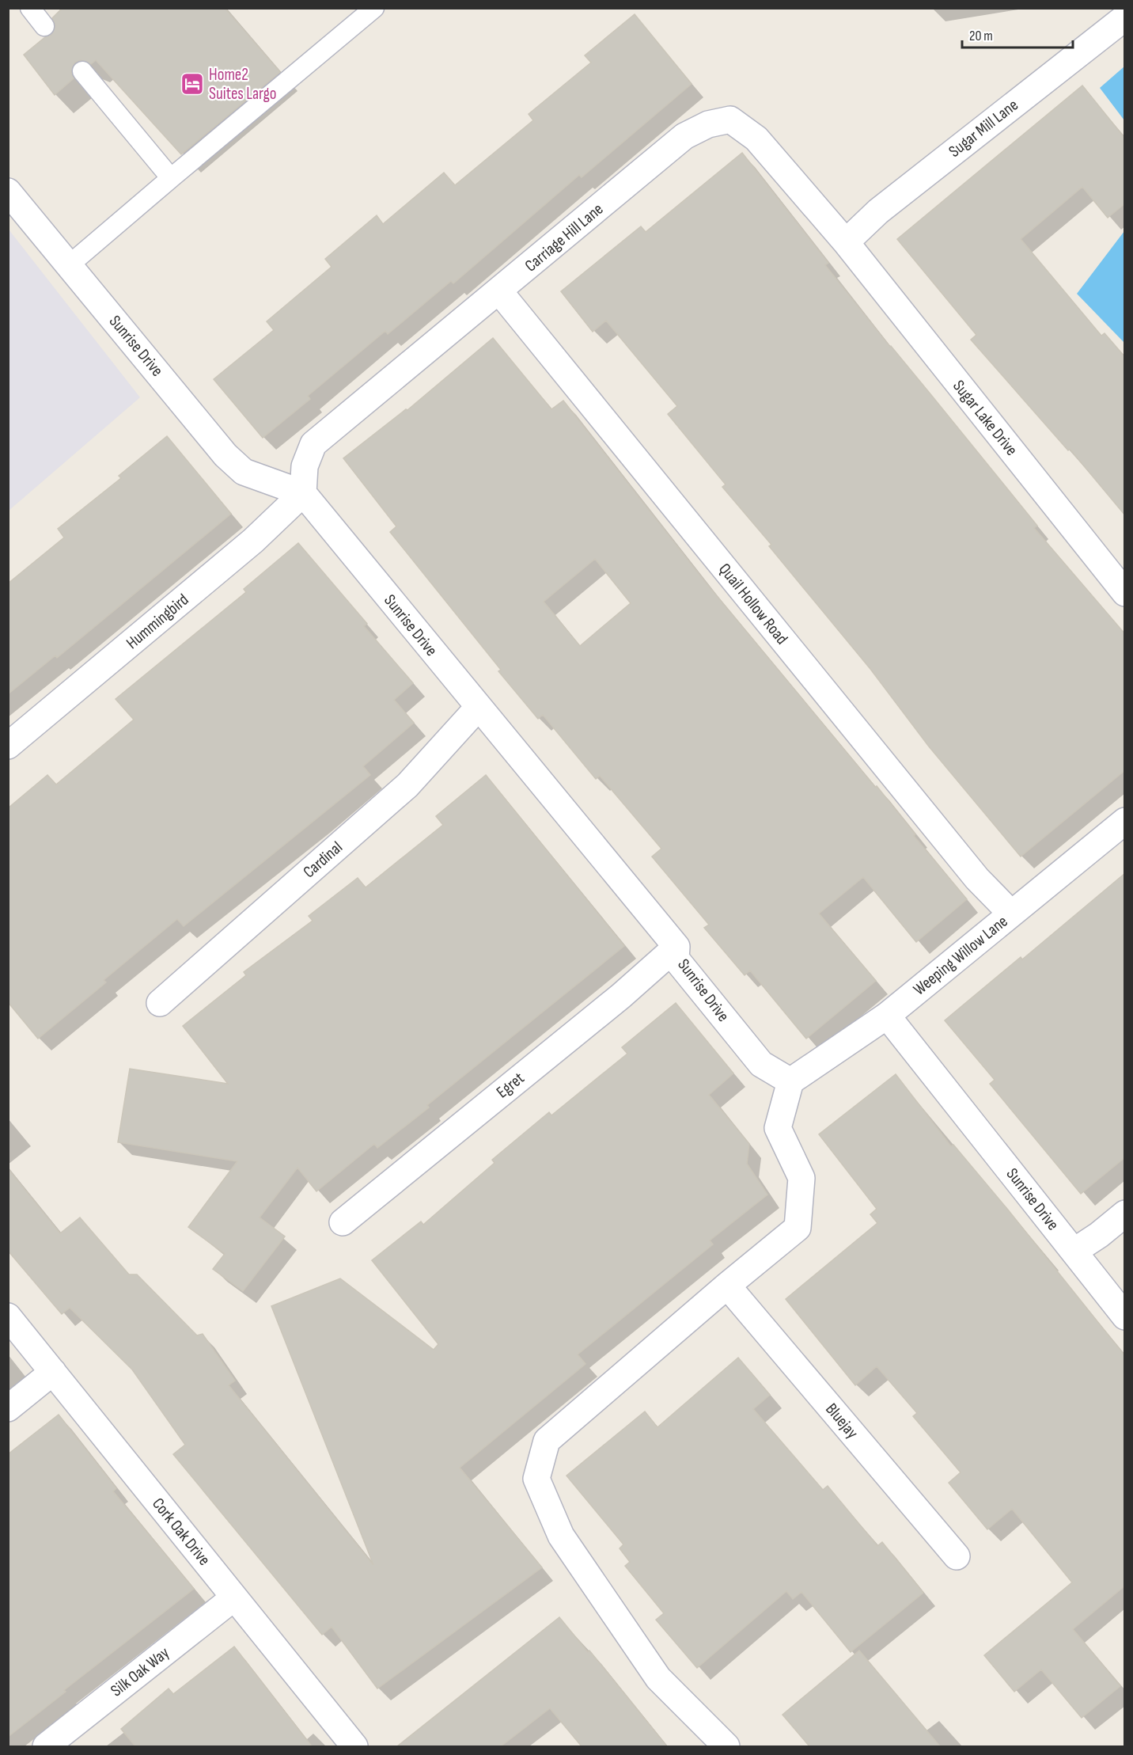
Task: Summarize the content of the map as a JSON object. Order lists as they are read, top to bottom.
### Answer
{
  "streets": {
    "street": [
      "Sugar Mill Lane",
      "Carriage Hill Lane",
      "Sunrise Drive",
      "Sugar Lake Drive",
      "Quail Hollow Road",
      "Hummingbird",
      "Cardinal",
      "Weeping Willow Lane",
      "Egret",
      "Bluejay",
      "Cork Oak Drive",
      "Silk Oak Way"
    ]
  },
  "crossings": [
    ["Sugar Mill Lane", "Carriage Hill Lane"],
    ["Sugar Mill Lane", "Sugar Lake Drive"],
    ["Carriage Hill Lane", "Sunrise Drive"],
    ["Carriage Hill Lane", "Sugar Lake Drive"],
    ["Carriage Hill Lane", "Quail Hollow Road"],
    ["Carriage Hill Lane", "Hummingbird"],
    ["Sunrise Drive", "Hummingbird"],
    ["Sunrise Drive", "Cardinal"],
    ["Sunrise Drive", "Weeping Willow Lane"],
    ["Sunrise Drive", "Egret"],
    ["Quail Hollow Road", "Weeping Willow Lane"],
    ["Cork Oak Drive", "Silk Oak Way"]
  ],
  "places": {
    "hotel": ["Home2 Suites Largo"]
  },
  "scale_bar": "20 m"
}
